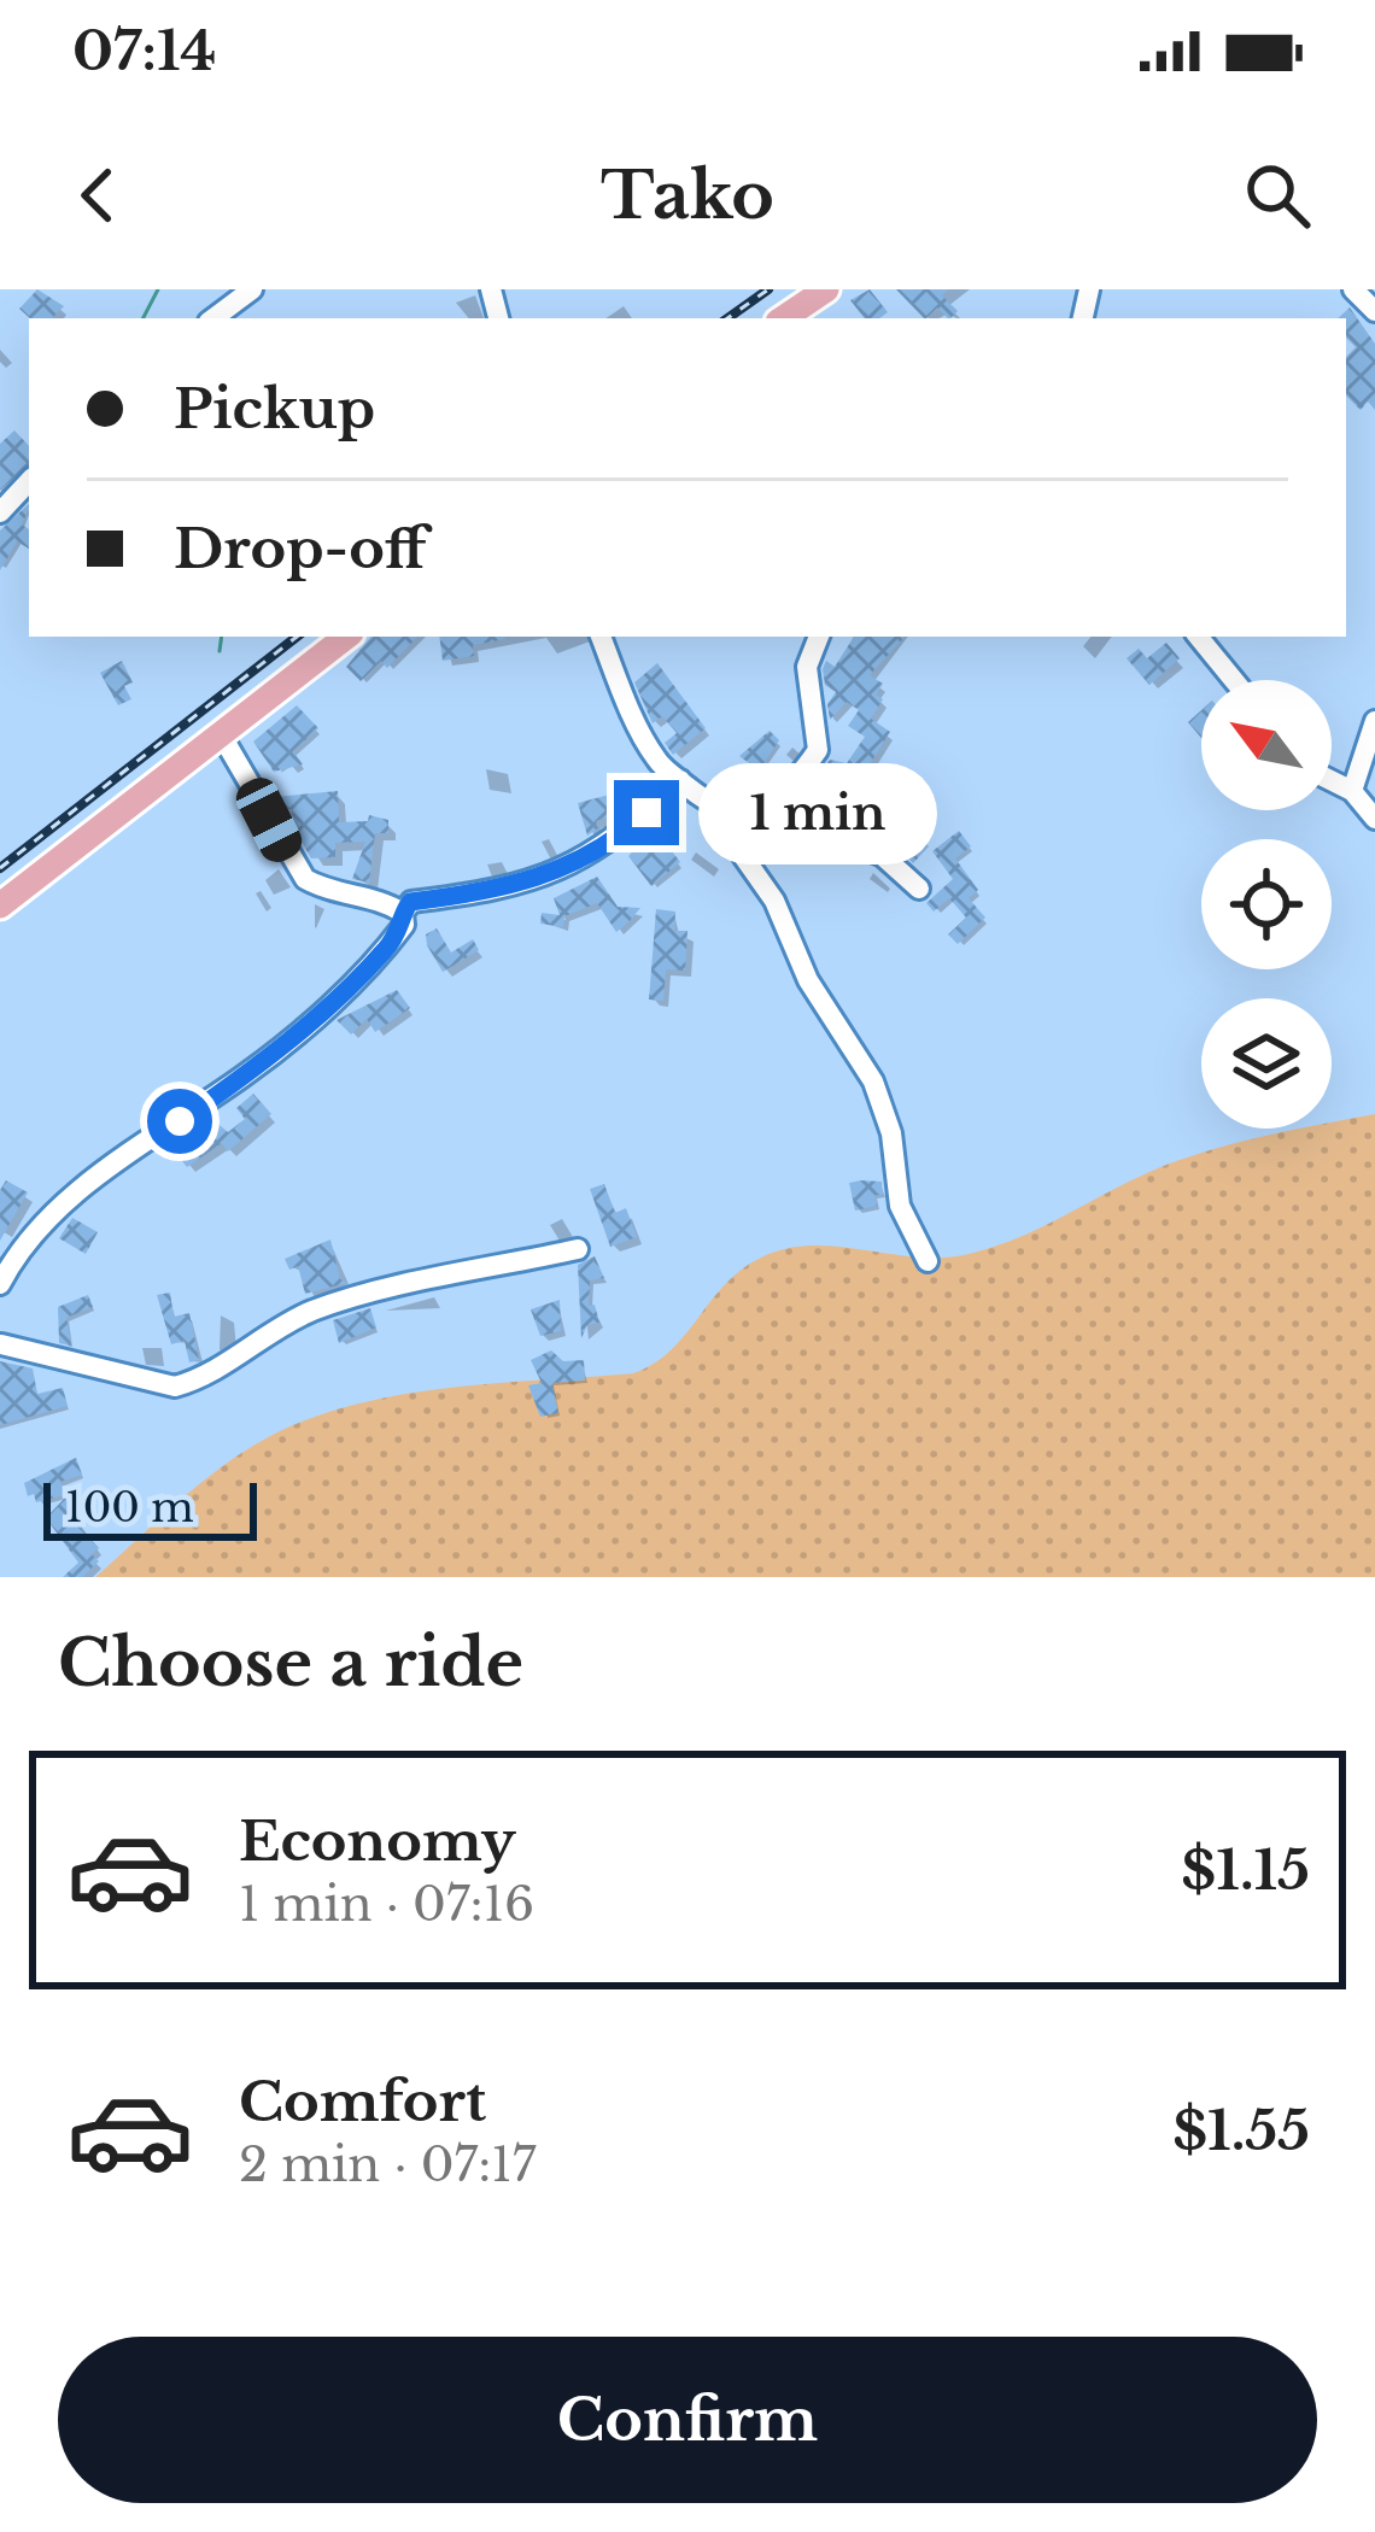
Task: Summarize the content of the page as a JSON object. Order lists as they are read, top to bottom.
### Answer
{
  "scale_bar": "100 m",
  "north": "top left",
  "page": {
    "status": "07:14",
    "header": "Tako",
    "banner": ["Pickup", "Drop-off"],
    "bubble": "1 min",
    "scale": "100 m",
    "heading": "Choose a ride",
    "list": [
      {
        "name": "Economy",
        "note": "1 min · 07:16",
        "value": "$1.15"
      },
      {
        "name": "Comfort",
        "note": "2 min · 07:17",
        "value": "$1.55"
      }
    ],
    "buttons": "Confirm"
  }
}
